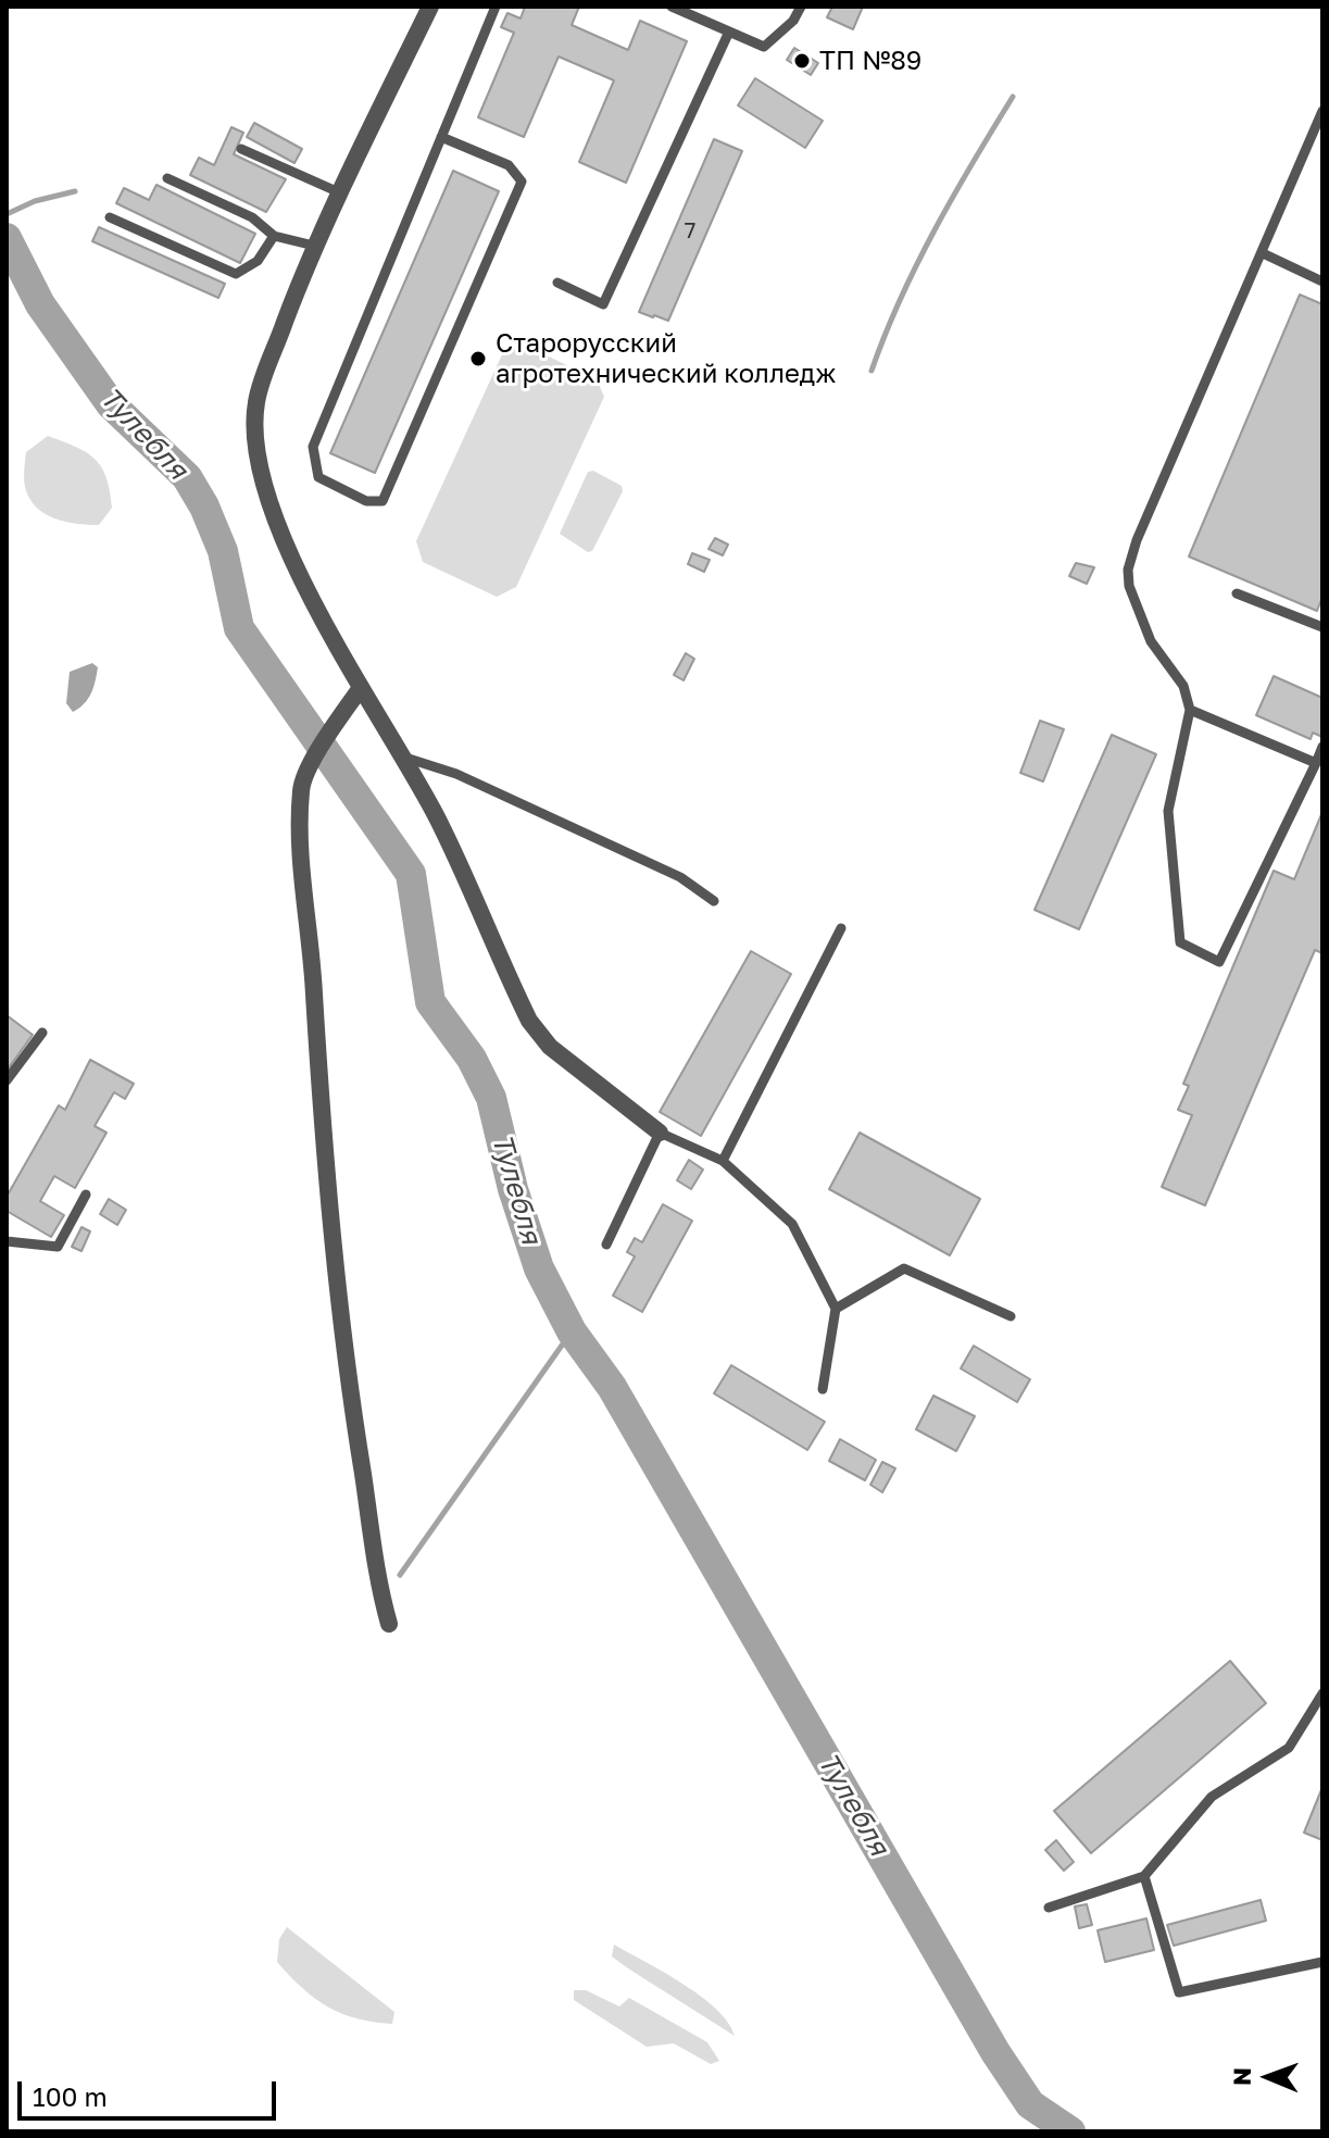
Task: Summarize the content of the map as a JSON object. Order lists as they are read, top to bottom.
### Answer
{
  "water": ["Тулебля"],
  "places": ["ТП №89", "Старорусский агротехнический колледж"],
  "house_numbers": ["7"],
  "scale_bar": "100 m",
  "north": "left"
}
